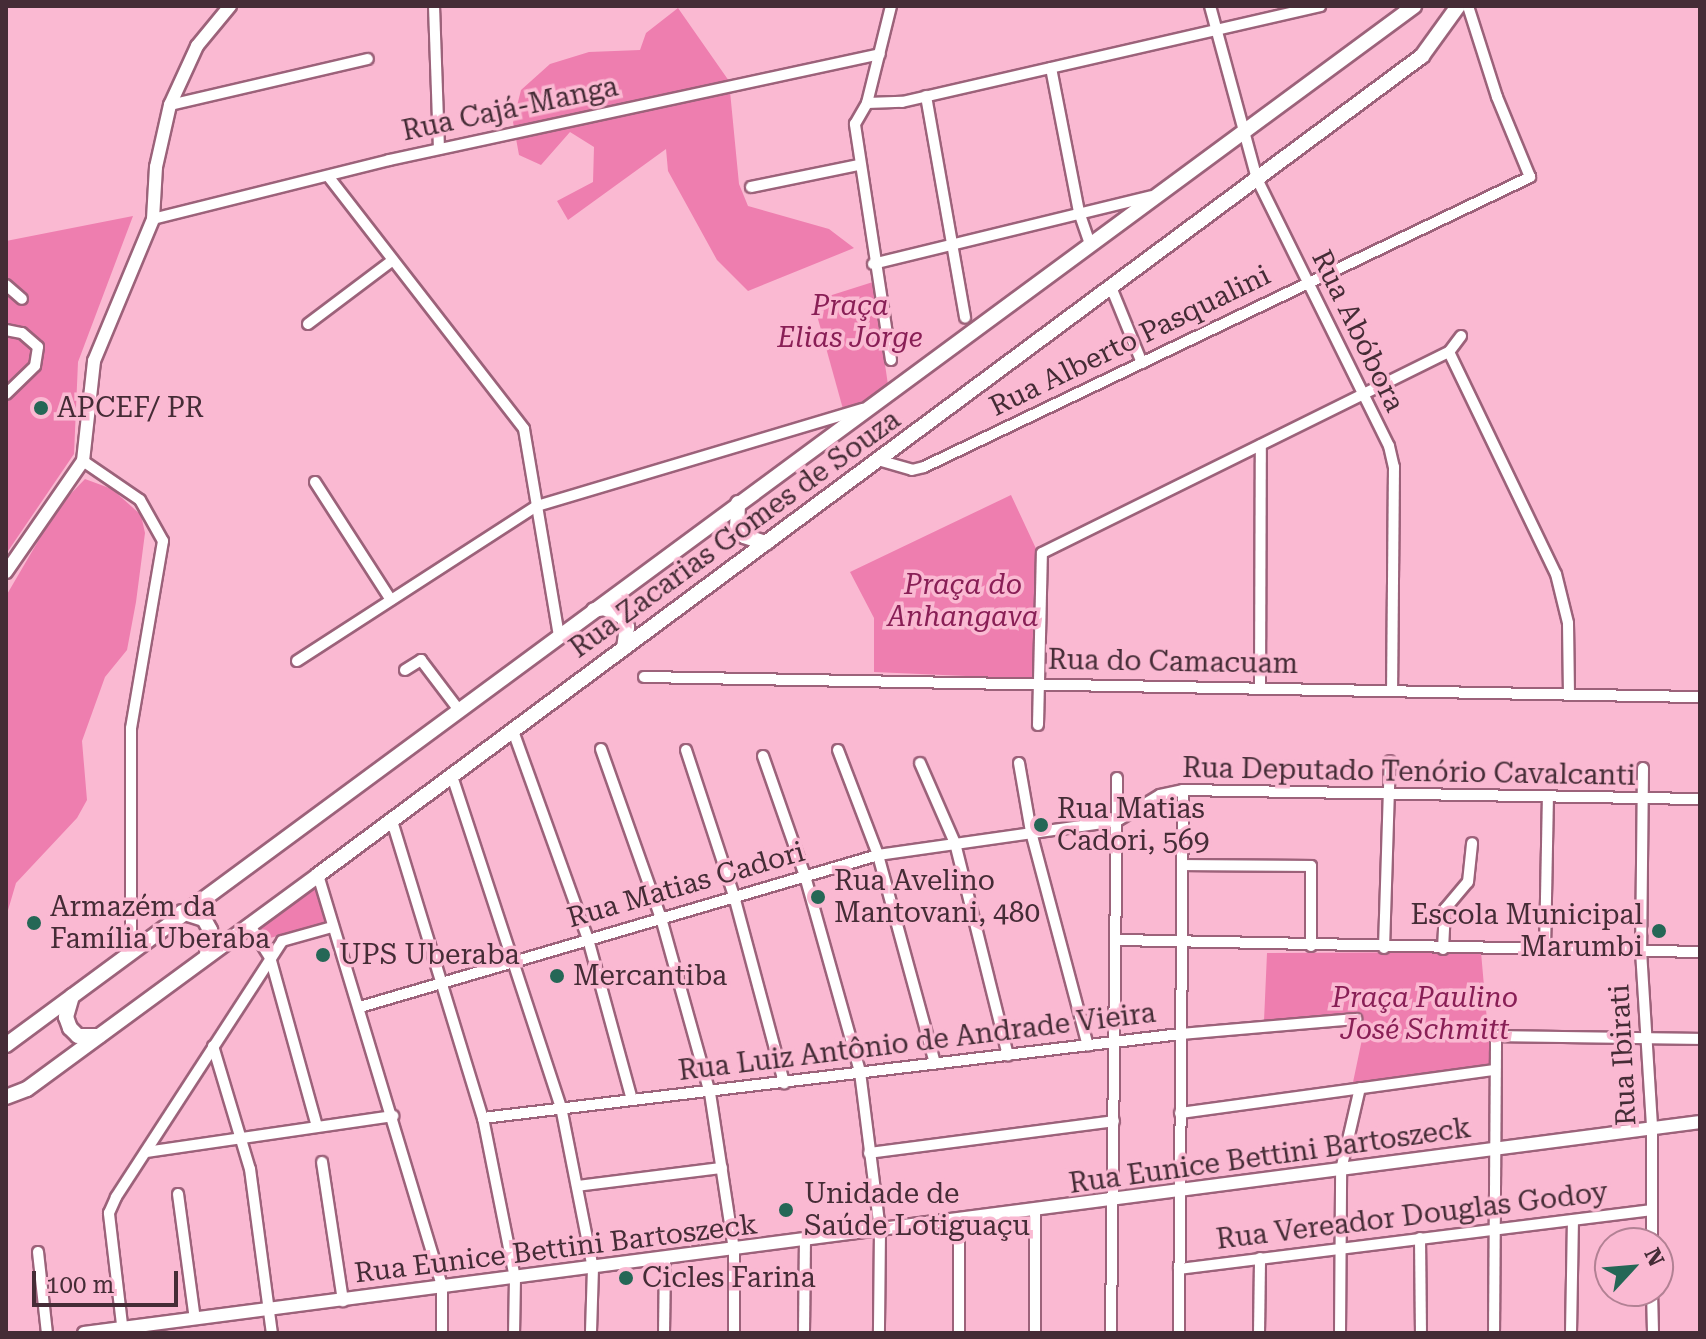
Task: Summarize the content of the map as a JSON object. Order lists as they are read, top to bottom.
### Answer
{
  "streets": {
    "main road": ["Rua Zacarias Gomes de Souza"],
    "street": [
      "Rua Cajá-Manga",
      "Rua Abóbora",
      "Rua Alberto Pasqualini",
      "Rua do Camacuam",
      "Rua Deputado Tenório Cavalcanti",
      "Rua Matias Cadori",
      "Rua Luiz Antônio de Andrade Vieira",
      "Rua Ibirati",
      "Rua Eunice Bettini Bartoszeck",
      "Rua Vereador Douglas Godoy"
    ]
  },
  "crossings": [
    ["Rua Abóbora", "Rua Alberto Pasqualini"],
    ["Rua Abóbora", "Rua Zacarias Gomes de Souza"],
    ["Rua Abóbora", "Rua do Camacuam"],
    ["Rua Alberto Pasqualini", "Rua Zacarias Gomes de Souza"],
    ["Rua Deputado Tenório Cavalcanti", "Rua Matias Cadori"],
    ["Rua Deputado Tenório Cavalcanti", "Rua Ibirati"],
    ["Rua Ibirati", "Rua Eunice Bettini Bartoszeck"],
    ["Rua Ibirati", "Rua Vereador Douglas Godoy"]
  ],
  "parks": ["Praça Elias Jorge", "Praça do Anhangava", "Praça Paulino José Schmitt"],
  "places": [
    "APCEF/ PR",
    "Rua Matias Cadori, 569",
    "Rua Avelino Mantovani, 480",
    "Armazém da Família Uberaba",
    "Escola Municipal Marumbi",
    "UPS Uberaba",
    "Mercantiba",
    "Unidade de Saúde Lotiguaçu",
    "Cicles Farina"
  ],
  "scale_bar": "100 m",
  "north": "top right"
}
